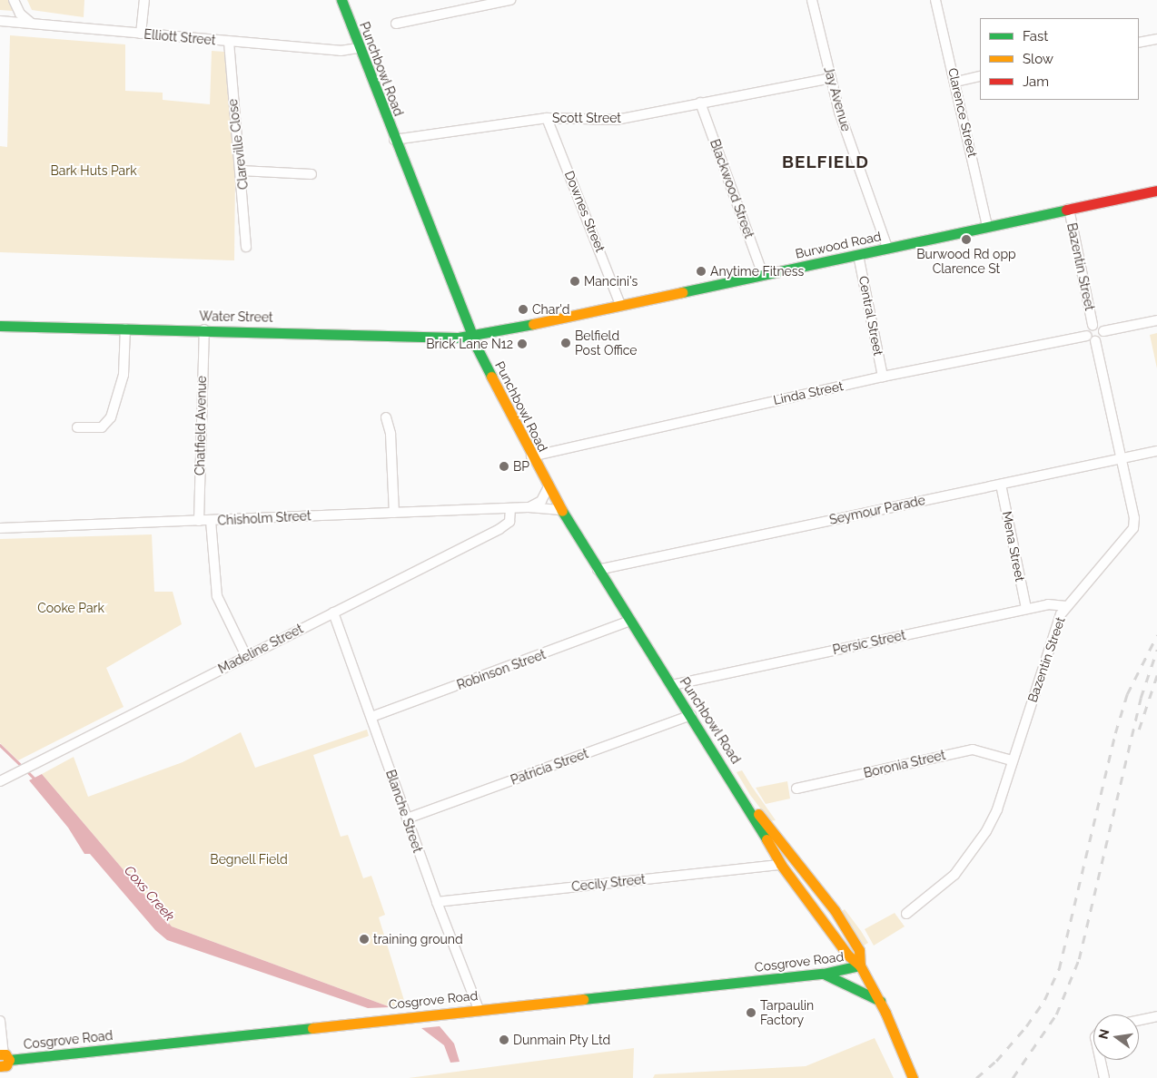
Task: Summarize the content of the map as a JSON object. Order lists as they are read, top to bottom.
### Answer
{
  "streets": {
    "main road": [
      "Punchbowl Road",
      "Burwood Road",
      "Water Street",
      "Cosgrove Road"
    ],
    "street": [
      "Elliott Street",
      "Jay Avenue",
      "Clarence Street",
      "Scott Street",
      "Clareville Close",
      "Blackwood Street",
      "Downes Street",
      "Bazentin Street",
      "Central Street",
      "Linda Street",
      "Chatfield Avenue",
      "Seymour Parade",
      "Chisholm Street",
      "Mena Street",
      "Persic Street",
      "Madeline Street",
      "Robinson Street",
      "Boronia Street",
      "Patricia Street",
      "Blanche Street",
      "Cecily Street"
    ]
  },
  "crossings": [
    ["Elliott Street", "Punchbowl Road"],
    ["Elliott Street", "Clareville Close"],
    ["Punchbowl Road", "Scott Street"],
    ["Punchbowl Road", "Burwood Road"],
    ["Punchbowl Road", "Water Street"],
    ["Punchbowl Road", "Linda Street"],
    ["Punchbowl Road", "Seymour Parade"],
    ["Punchbowl Road", "Chisholm Street"],
    ["Punchbowl Road", "Persic Street"],
    ["Punchbowl Road", "Robinson Street"],
    ["Punchbowl Road", "Patricia Street"],
    ["Punchbowl Road", "Cecily Street"],
    ["Punchbowl Road", "Cosgrove Road"],
    ["Jay Avenue", "Scott Street"],
    ["Jay Avenue", "Burwood Road"],
    ["Clarence Street", "Burwood Road"],
    ["Scott Street", "Blackwood Street"],
    ["Scott Street", "Downes Street"],
    ["Blackwood Street", "Burwood Road"],
    ["Downes Street", "Burwood Road"],
    ["Burwood Road", "Bazentin Street"],
    ["Burwood Road", "Central Street"],
    ["Burwood Road", "Water Street"],
    ["Bazentin Street", "Linda Street"],
    ["Bazentin Street", "Seymour Parade"],
    ["Bazentin Street", "Persic Street"],
    ["Bazentin Street", "Boronia Street"],
    ["Central Street", "Linda Street"],
    ["Water Street", "Chatfield Avenue"],
    ["Chatfield Avenue", "Chisholm Street"],
    ["Seymour Parade", "Mena Street"],
    ["Chisholm Street", "Madeline Street"],
    ["Mena Street", "Persic Street"],
    ["Madeline Street", "Blanche Street"],
    ["Robinson Street", "Blanche Street"],
    ["Patricia Street", "Blanche Street"],
    ["Blanche Street", "Cecily Street"],
    ["Blanche Street", "Cosgrove Road"]
  ],
  "districts": ["BELFIELD"],
  "water": ["Coxs Creek"],
  "parks": ["Bark Huts Park", "Cooke Park", "Begnell Field"],
  "places": [
    "Burwood Rd opp Clarence St",
    "Anytime Fitness",
    "Mancini's",
    "Char'd",
    "Belfield Post Office",
    "Brick Lane N12",
    "BP",
    "training ground",
    "Tarpaulin Factory",
    "Dunmain Pty Ltd"
  ],
  "legend": ["Fast", "Slow", "Jam"],
  "north": "left"
}
